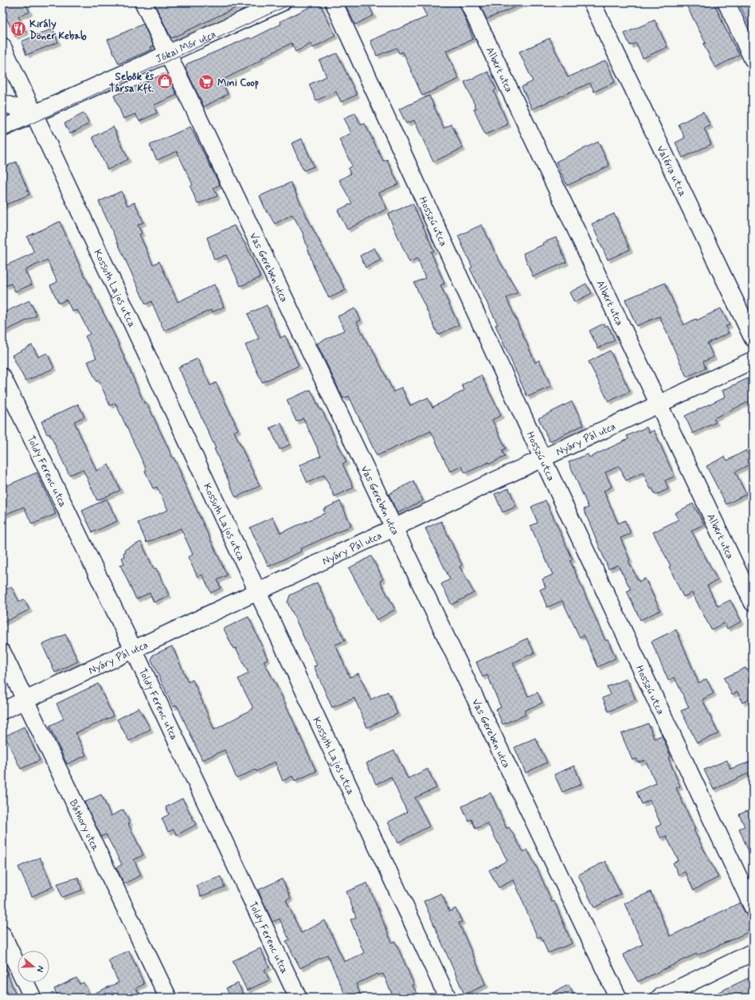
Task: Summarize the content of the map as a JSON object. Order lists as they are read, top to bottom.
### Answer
{
  "streets": {
    "street": [
      "Jókai Mór utca",
      "Albert utca",
      "Valéria utca",
      "Hosszú utca",
      "Vas Gereben utca",
      "Kossuth Lajos utca",
      "Nyáry Pál utca",
      "Toldy Ferenc utca",
      "Báthory utca"
    ]
  },
  "crossings": [
    ["Jókai Mór utca", "Vas Gereben utca"],
    ["Jókai Mór utca", "Kossuth Lajos utca"],
    ["Albert utca", "Nyáry Pál utca"],
    ["Hosszú utca", "Nyáry Pál utca"],
    ["Vas Gereben utca", "Nyáry Pál utca"],
    ["Kossuth Lajos utca", "Nyáry Pál utca"],
    ["Nyáry Pál utca", "Toldy Ferenc utca"],
    ["Nyáry Pál utca", "Báthory utca"]
  ],
  "places": {
    "restaurant": ["Király Döner Kebab"],
    "shop": ["Sebők és Társa Kft."],
    "supermarket": ["Mini Coop"]
  },
  "north": "right"
}
